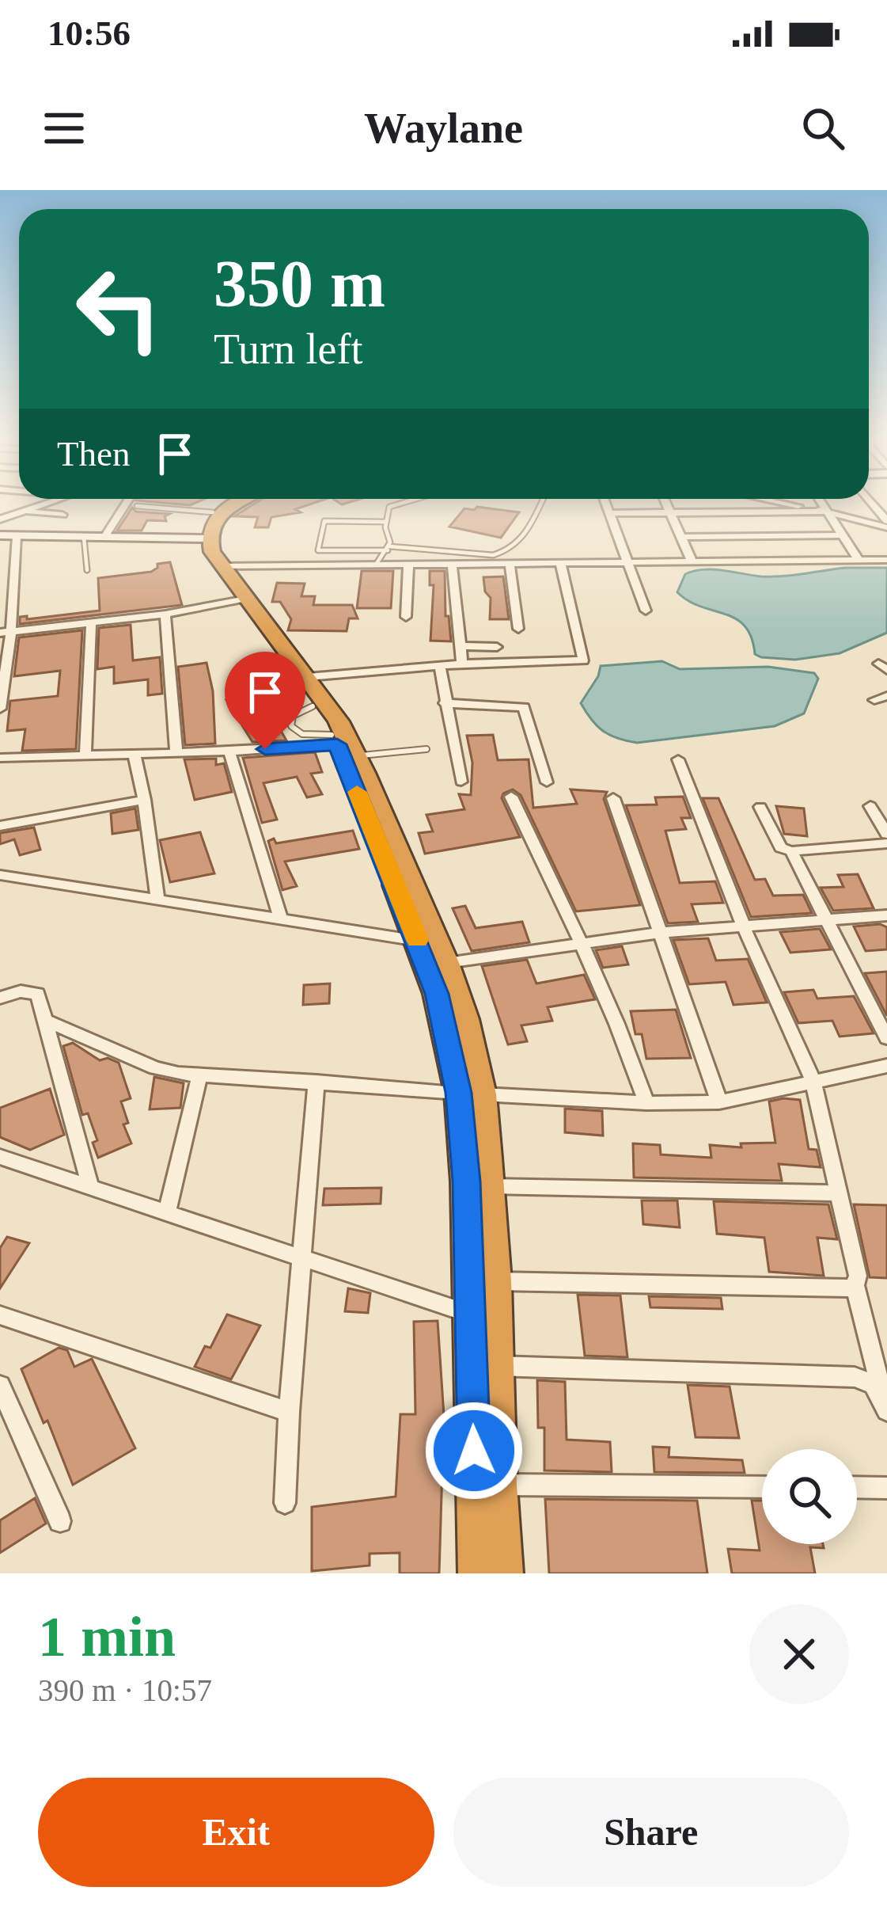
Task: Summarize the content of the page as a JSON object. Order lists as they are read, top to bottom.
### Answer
{
  "page": {
    "status": "10:56",
    "header": "Waylane",
    "turn": ["350 m", "Turn left"],
    "then": "Then",
    "heading": ["1 min", "390 m · 10:57"],
    "buttons": ["Exit", "Share"]
  }
}
